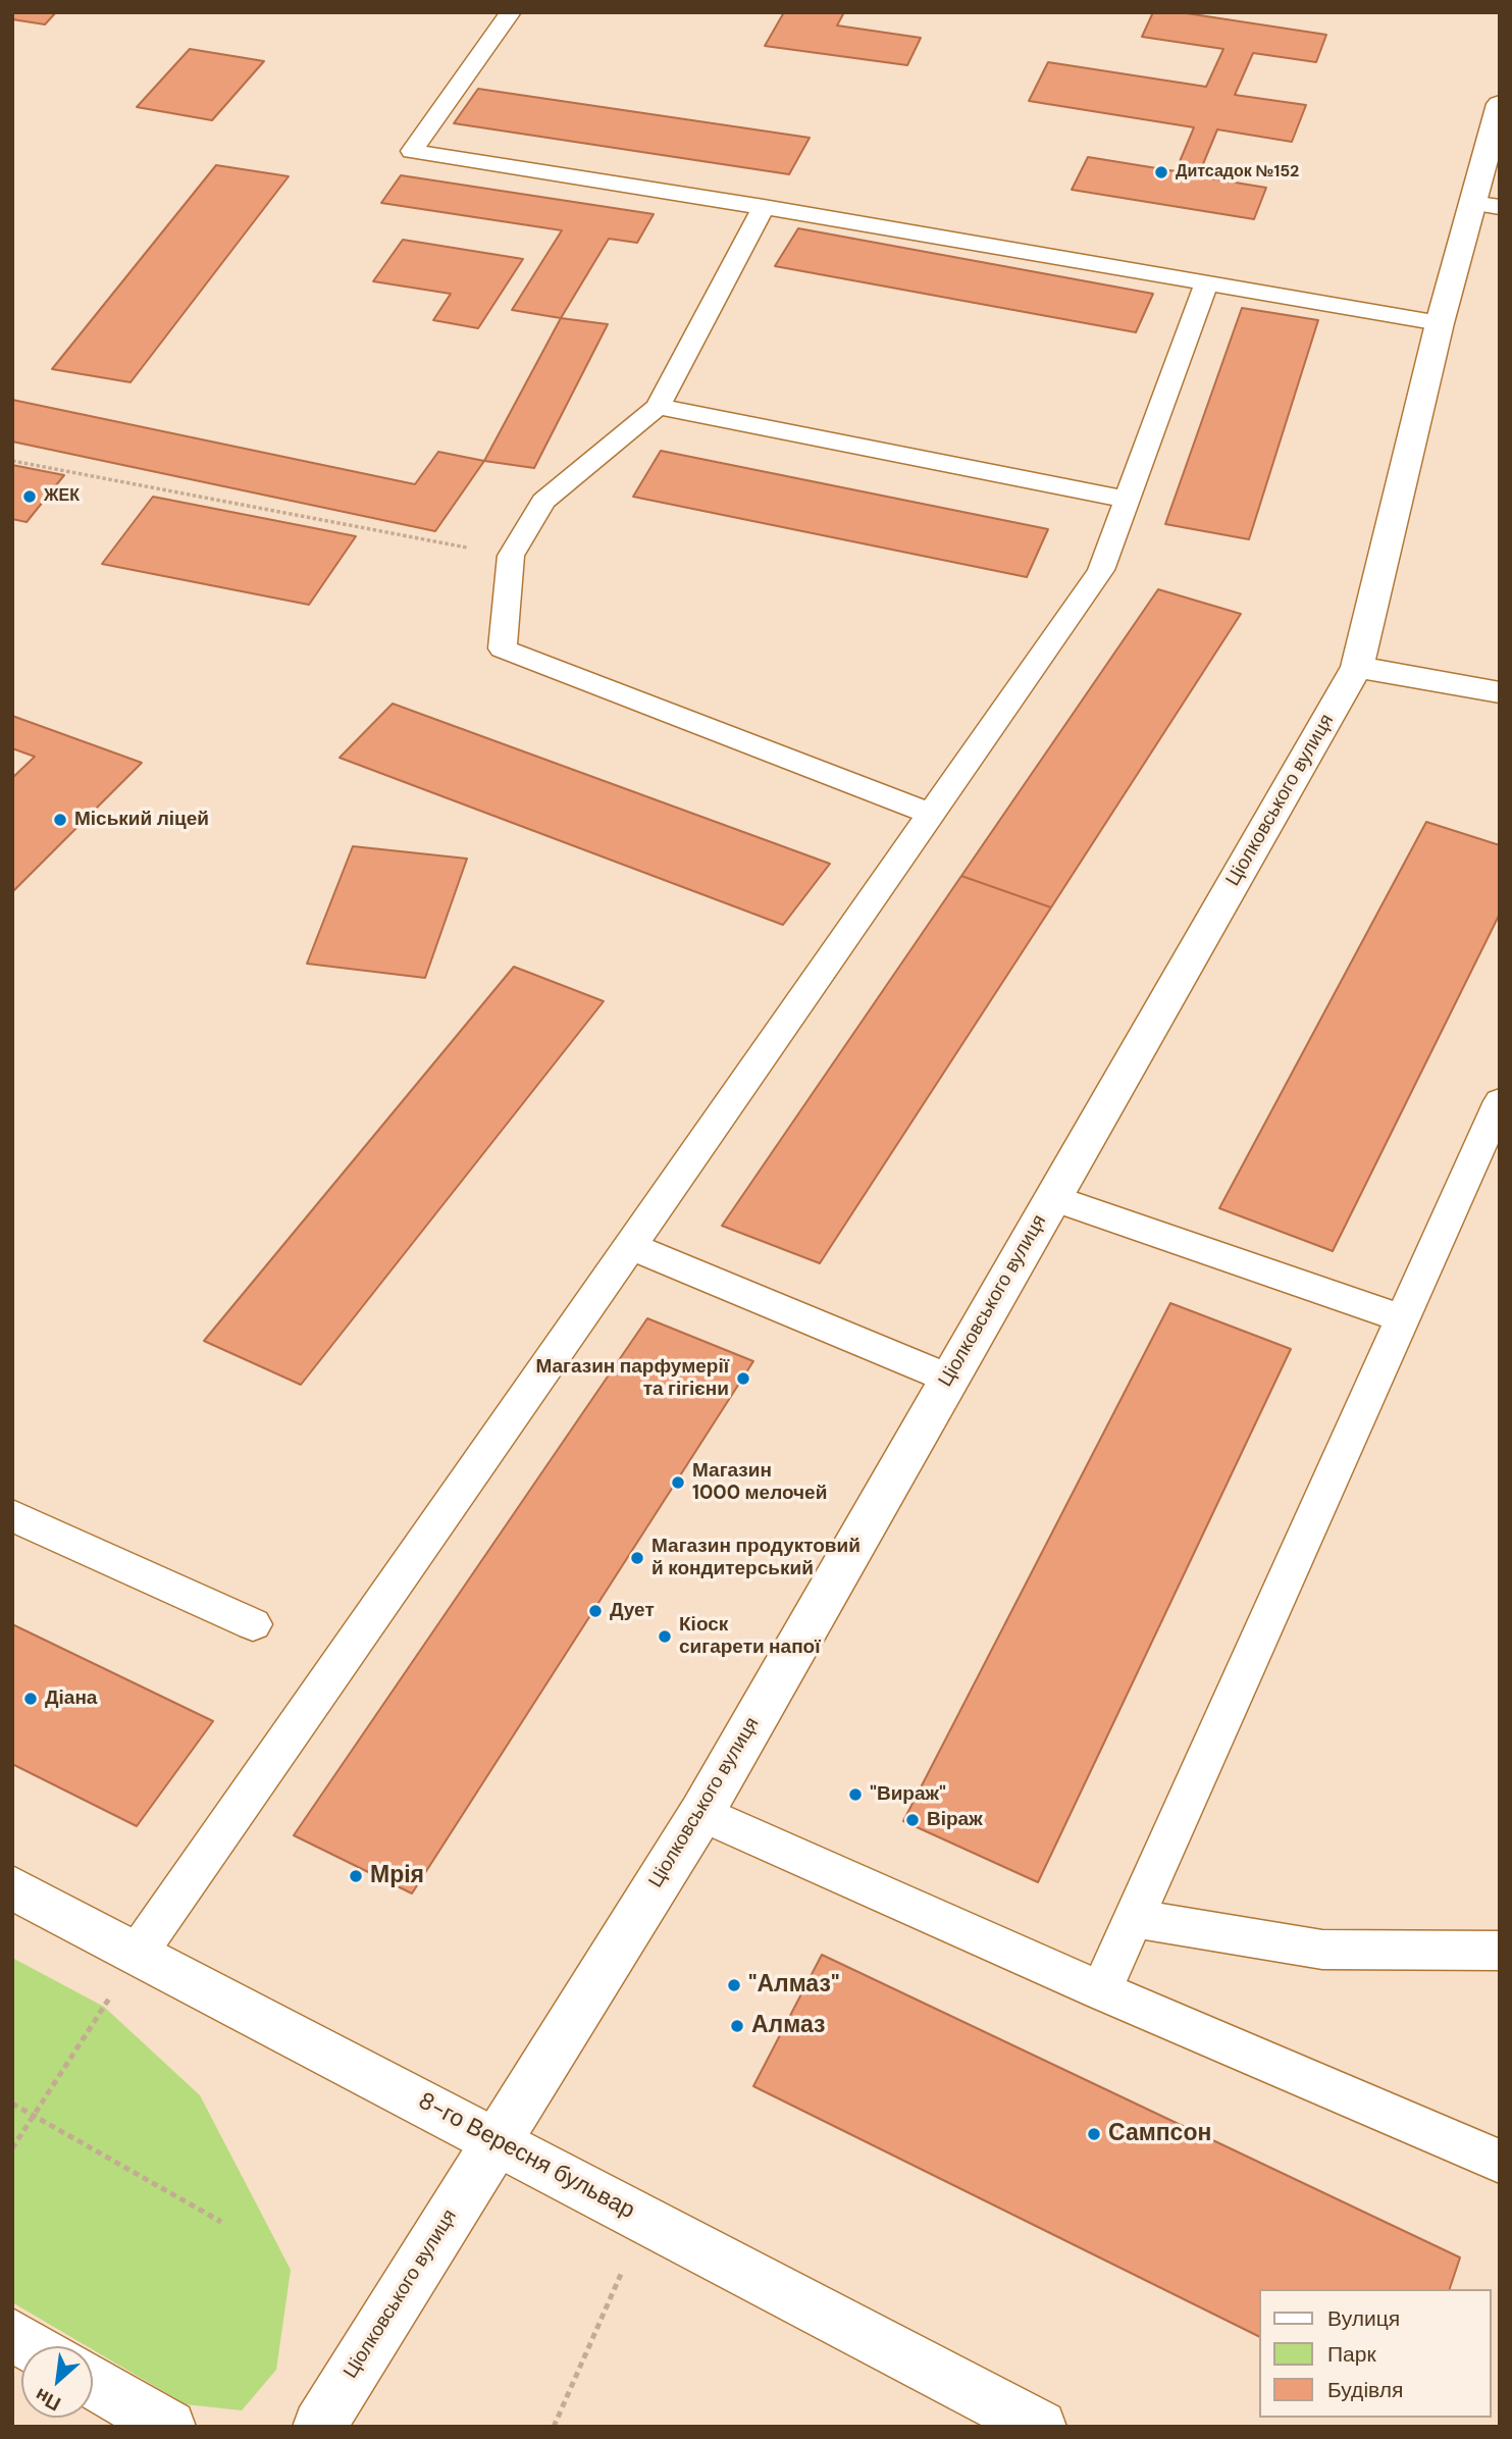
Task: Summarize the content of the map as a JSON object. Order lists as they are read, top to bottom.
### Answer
{
  "streets": {
    "street": ["Ціолковського вулиця", "8-го Вересня бульвар"]
  },
  "crossings": [
    ["Ціолковського вулиця", "8-го Вересня бульвар"]
  ],
  "places": [
    "Дитсадок №152",
    "ЖЕК",
    "Міський ліцей",
    "Магазин парфумерії та гігієни",
    "Магазин 1000 мелочей",
    "Магазин продуктовий й кондитерський",
    "Дует",
    "Кіоск сигарети напої",
    "Діана",
    "\"Вираж\"",
    "Віраж",
    "Мрія",
    "\"Алмаз\"",
    "Алмаз",
    "Сампсон"
  ],
  "legend": ["Вулиця", "Парк", "Будівля"],
  "north": "bottom left"
}
